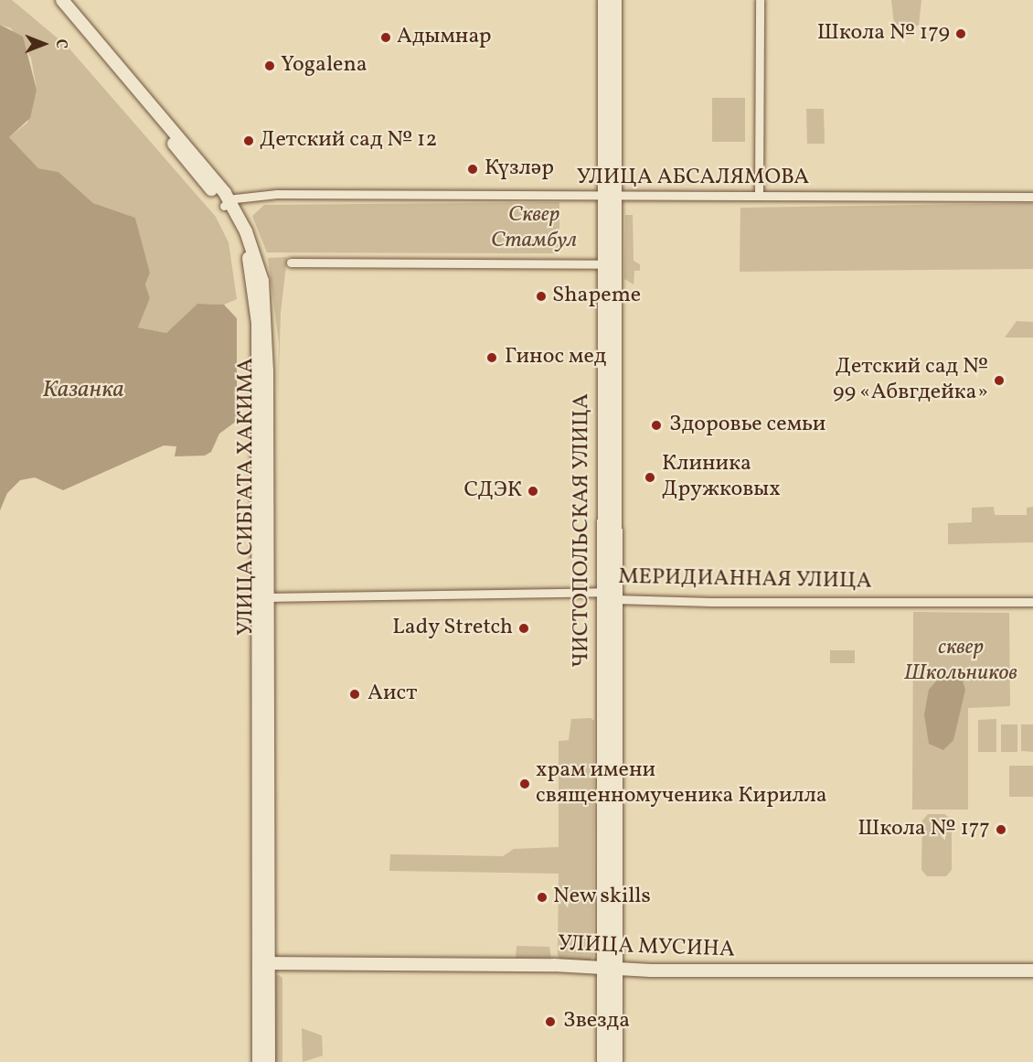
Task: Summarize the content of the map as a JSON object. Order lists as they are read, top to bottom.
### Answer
{
  "streets": {
    "main road": ["УЛИЦА СИБГАТА ХАКИМА", "ЧИСТОПОЛЬСКАЯ УЛИЦА", "УЛИЦА МУСИНА"],
    "street": ["УЛИЦА АБСАЛЯМОВА", "МЕРИДИАННАЯ УЛИЦА"]
  },
  "crossings": [
    ["УЛИЦА АБСАЛЯМОВА", "УЛИЦА СИБГАТА ХАКИМА"],
    ["УЛИЦА АБСАЛЯМОВА", "ЧИСТОПОЛЬСКАЯ УЛИЦА"],
    ["УЛИЦА СИБГАТА ХАКИМА", "МЕРИДИАННАЯ УЛИЦА"],
    ["УЛИЦА СИБГАТА ХАКИМА", "УЛИЦА МУСИНА"],
    ["ЧИСТОПОЛЬСКАЯ УЛИЦА", "МЕРИДИАННАЯ УЛИЦА"],
    ["ЧИСТОПОЛЬСКАЯ УЛИЦА", "УЛИЦА МУСИНА"]
  ],
  "water": ["Казанка"],
  "parks": ["Сквер Стамбул", "сквер Школьников"],
  "places": [
    "Школа № 179",
    "Адымнар",
    "Yogalena",
    "Детский сад № 12",
    "Күзләр",
    "Shapeme",
    "Гинос мед",
    "Детский сад № 99 «Абвгдейка»",
    "Здоровье семьи",
    "Клиника Дружковых",
    "СДЭК",
    "Lady Stretch",
    "Аист",
    "храм имени священномученика Кирилла",
    "Школа № 177",
    "New skills",
    "Звезда"
  ],
  "north": "right"
}
